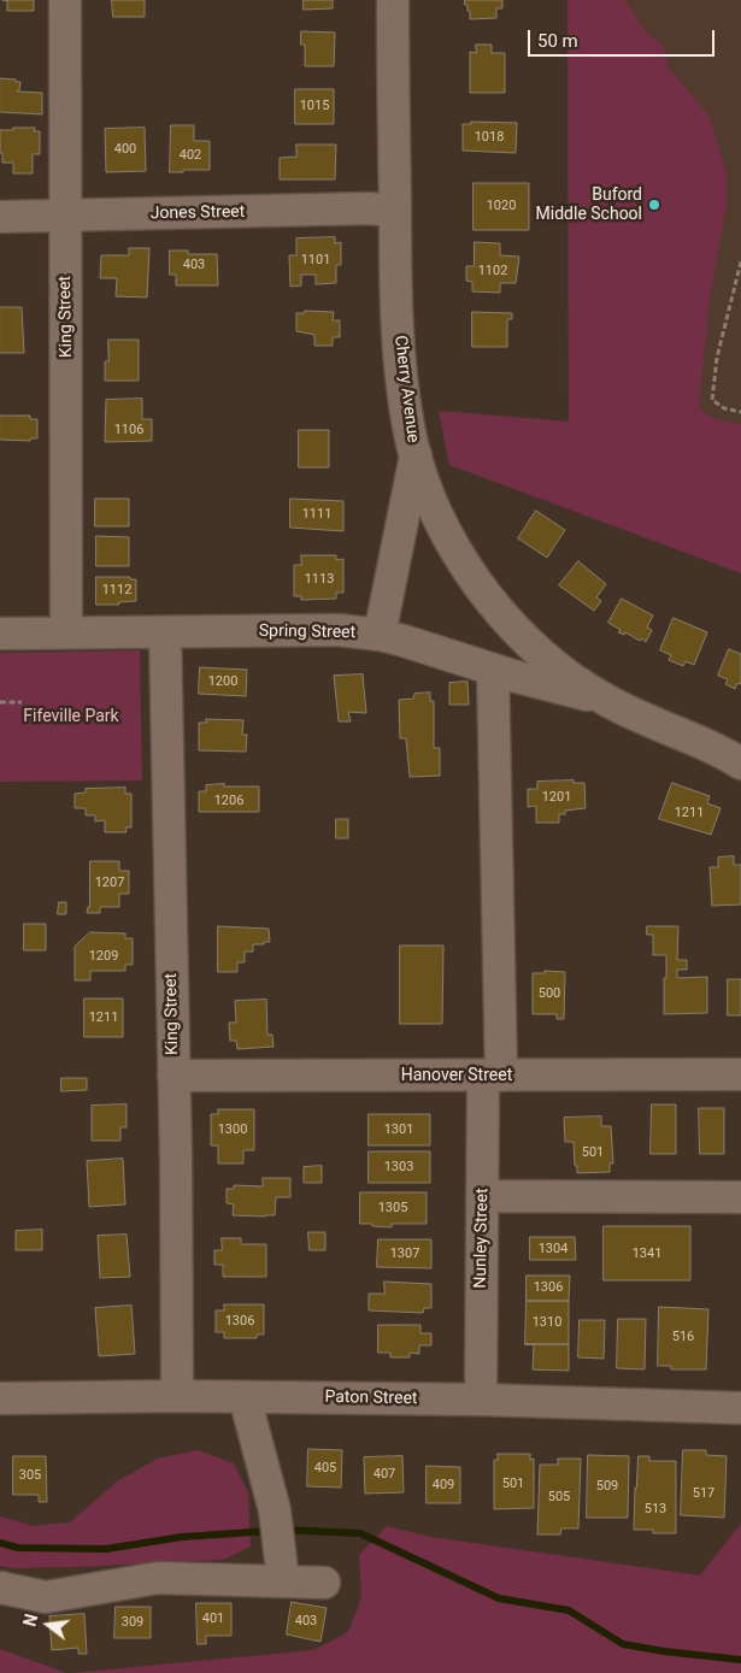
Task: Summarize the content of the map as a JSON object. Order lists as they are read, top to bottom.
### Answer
{
  "streets": {
    "street": [
      "Jones Street",
      "King Street",
      "Cherry Avenue",
      "Spring Street",
      "Hanover Street",
      "Nunley Street",
      "Paton Street"
    ]
  },
  "crossings": [
    ["Jones Street", "King Street"],
    ["Jones Street", "Cherry Avenue"],
    ["King Street", "Spring Street"],
    ["King Street", "Hanover Street"],
    ["King Street", "Paton Street"],
    ["Cherry Avenue", "Spring Street"],
    ["Spring Street", "Nunley Street"],
    ["Hanover Street", "Nunley Street"],
    ["Nunley Street", "Paton Street"]
  ],
  "parks": ["Fifeville Park"],
  "places": ["Buford Middle School"],
  "house_numbers": [
    "1015",
    "1018",
    "400",
    "402",
    "1020",
    "1101",
    "403",
    "1102",
    "1106",
    "1111",
    "1113",
    "1112",
    "1200",
    "1201",
    "1206",
    "1211",
    "1207",
    "1209",
    "500",
    "1211",
    "1300",
    "1301",
    "501",
    "1303",
    "1305",
    "1304",
    "1307",
    "1341",
    "1306",
    "1306",
    "1310",
    "516",
    "405",
    "407",
    "305",
    "501",
    "409",
    "509",
    "517",
    "505",
    "513",
    "401",
    "403",
    "309"
  ],
  "scale_bar": "50 m",
  "north": "left"
}
